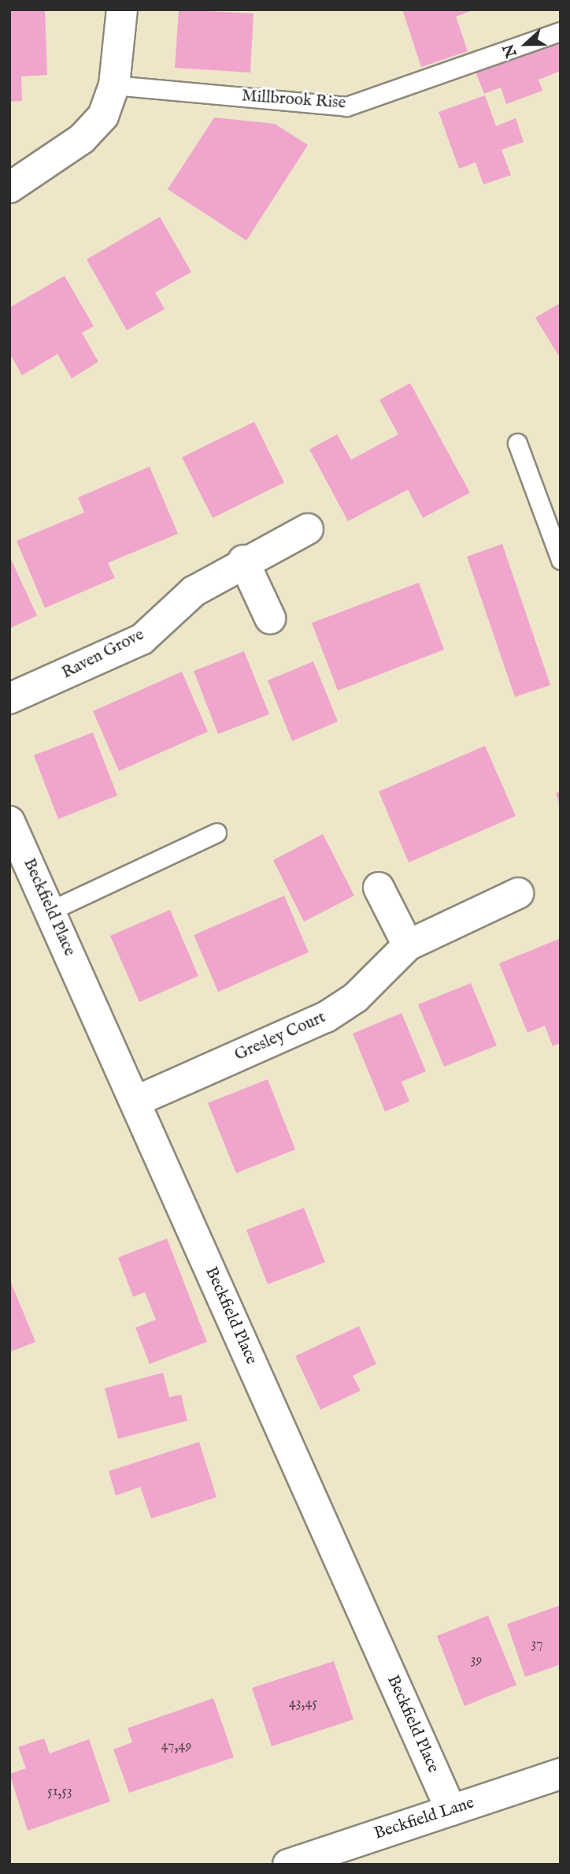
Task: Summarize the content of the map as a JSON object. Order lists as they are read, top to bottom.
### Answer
{
  "streets": {
    "street": [
      "Raven Grove",
      "Beckfield Place",
      "Gresley Court",
      "Beckfield Lane"
    ],
    "lane": ["Millbrook Rise"]
  },
  "crossings": [
    ["Beckfield Place", "Gresley Court"],
    ["Beckfield Place", "Beckfield Lane"]
  ],
  "house_numbers": [
    "37",
    "39",
    "43,45",
    "47,49",
    "51,53"
  ],
  "north": "left"
}
